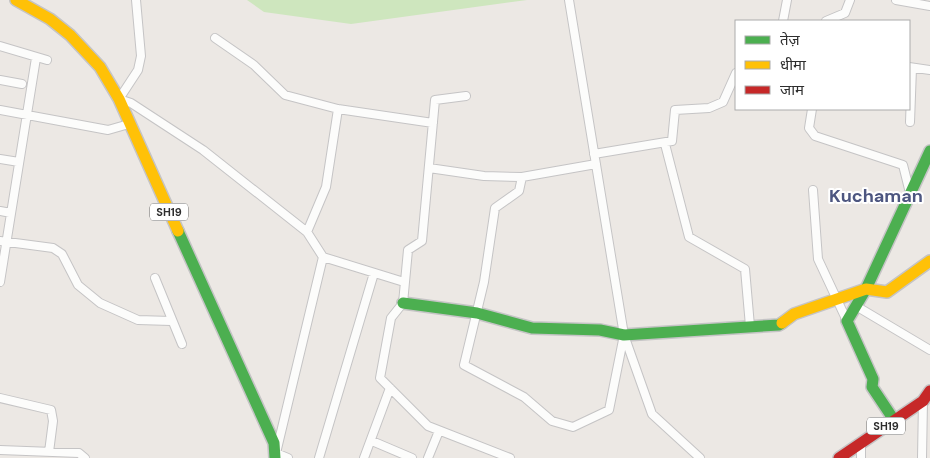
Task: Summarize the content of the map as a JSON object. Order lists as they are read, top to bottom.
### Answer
{
  "streets": {
    "street": ["SH19"]
  },
  "districts": ["Kuchaman"],
  "legend": ["तेज़", "धीमा", "जाम"]
}
